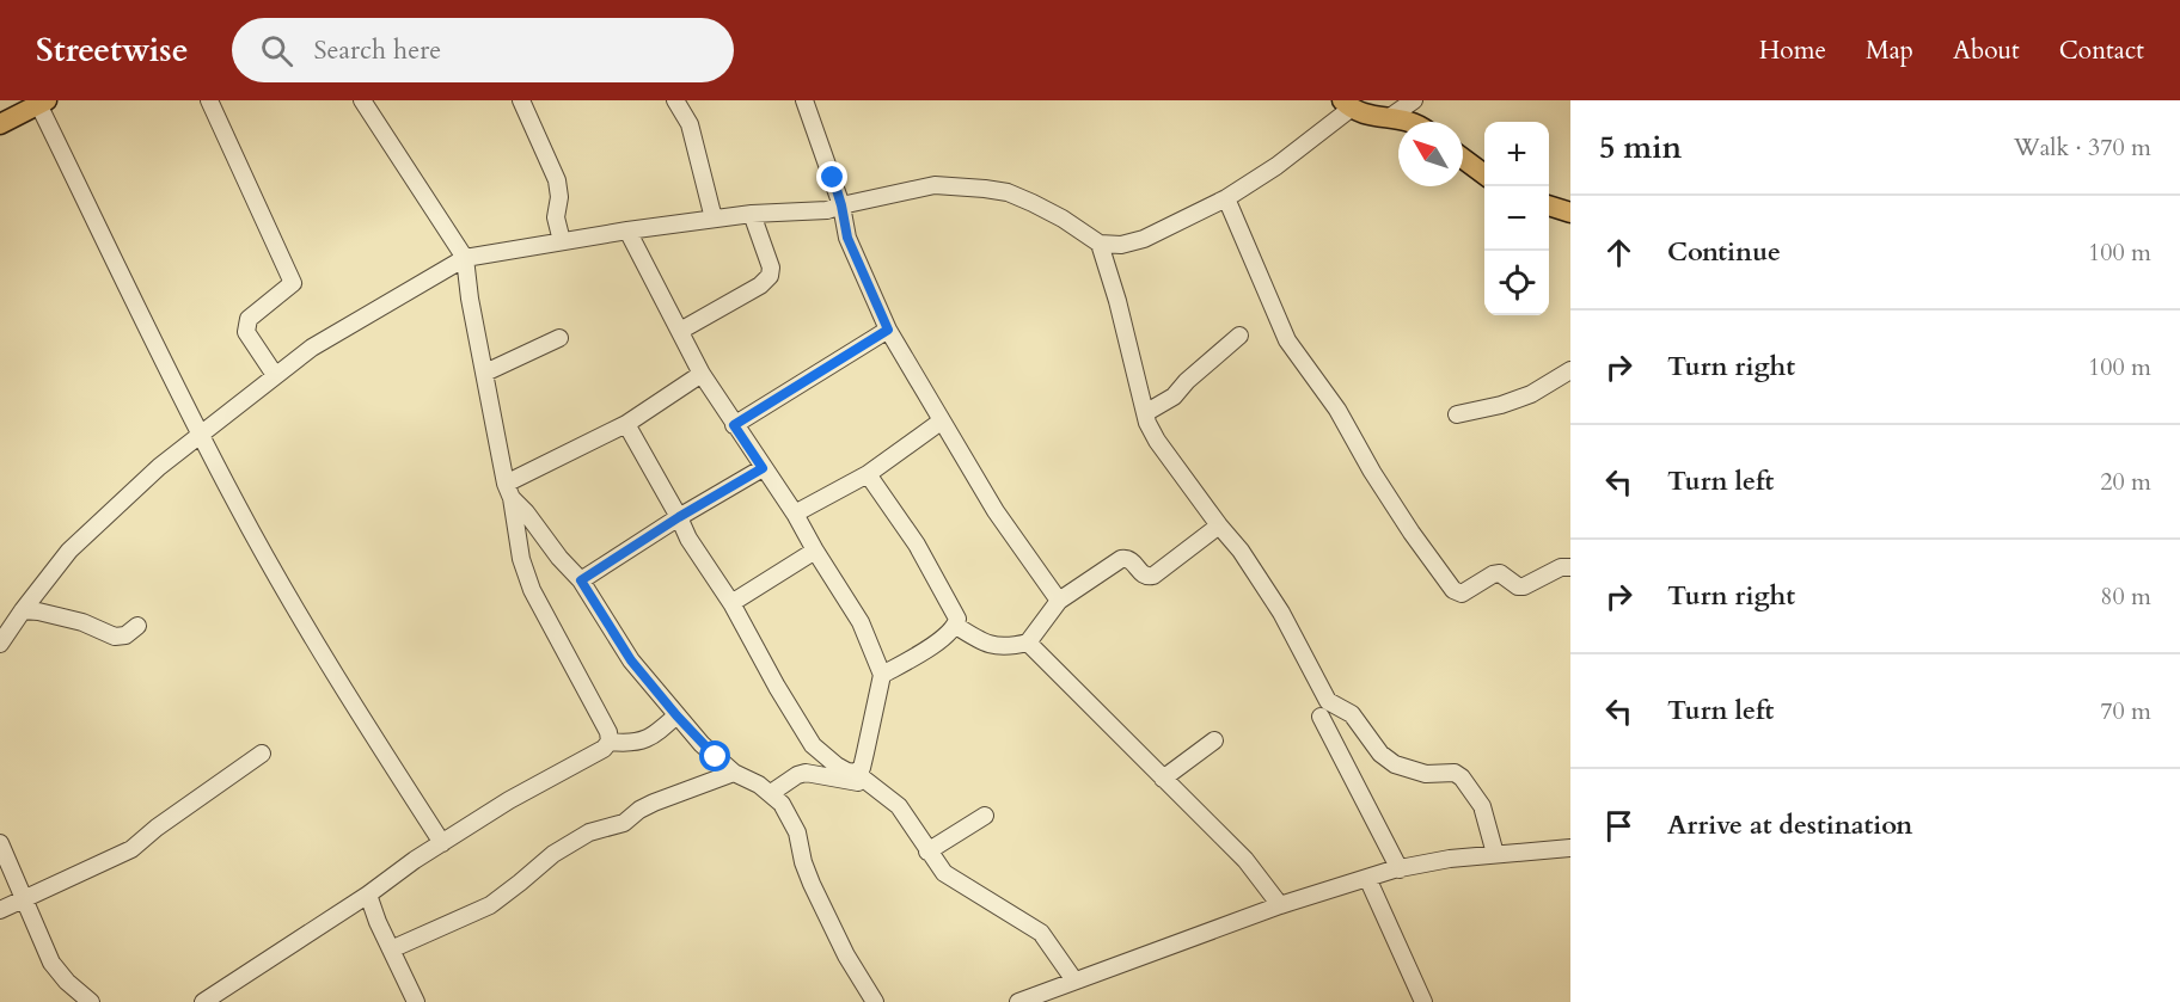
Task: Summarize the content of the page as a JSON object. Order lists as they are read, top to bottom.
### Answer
{
  "north": "top left",
  "page": {
    "header": "Streetwise",
    "search": "Search here",
    "nav": [
      "Home",
      "Map",
      "About",
      "Contact"
    ],
    "heading": ["5 min", "Walk · 370 m"],
    "map_buttons": ["+", "−"],
    "list": [
      ["Continue", "100 m"],
      ["Turn right", "100 m"],
      ["Turn left", "20 m"],
      ["Turn right", "80 m"],
      ["Turn left", "70 m"],
      "Arrive at destination"
    ]
  }
}
